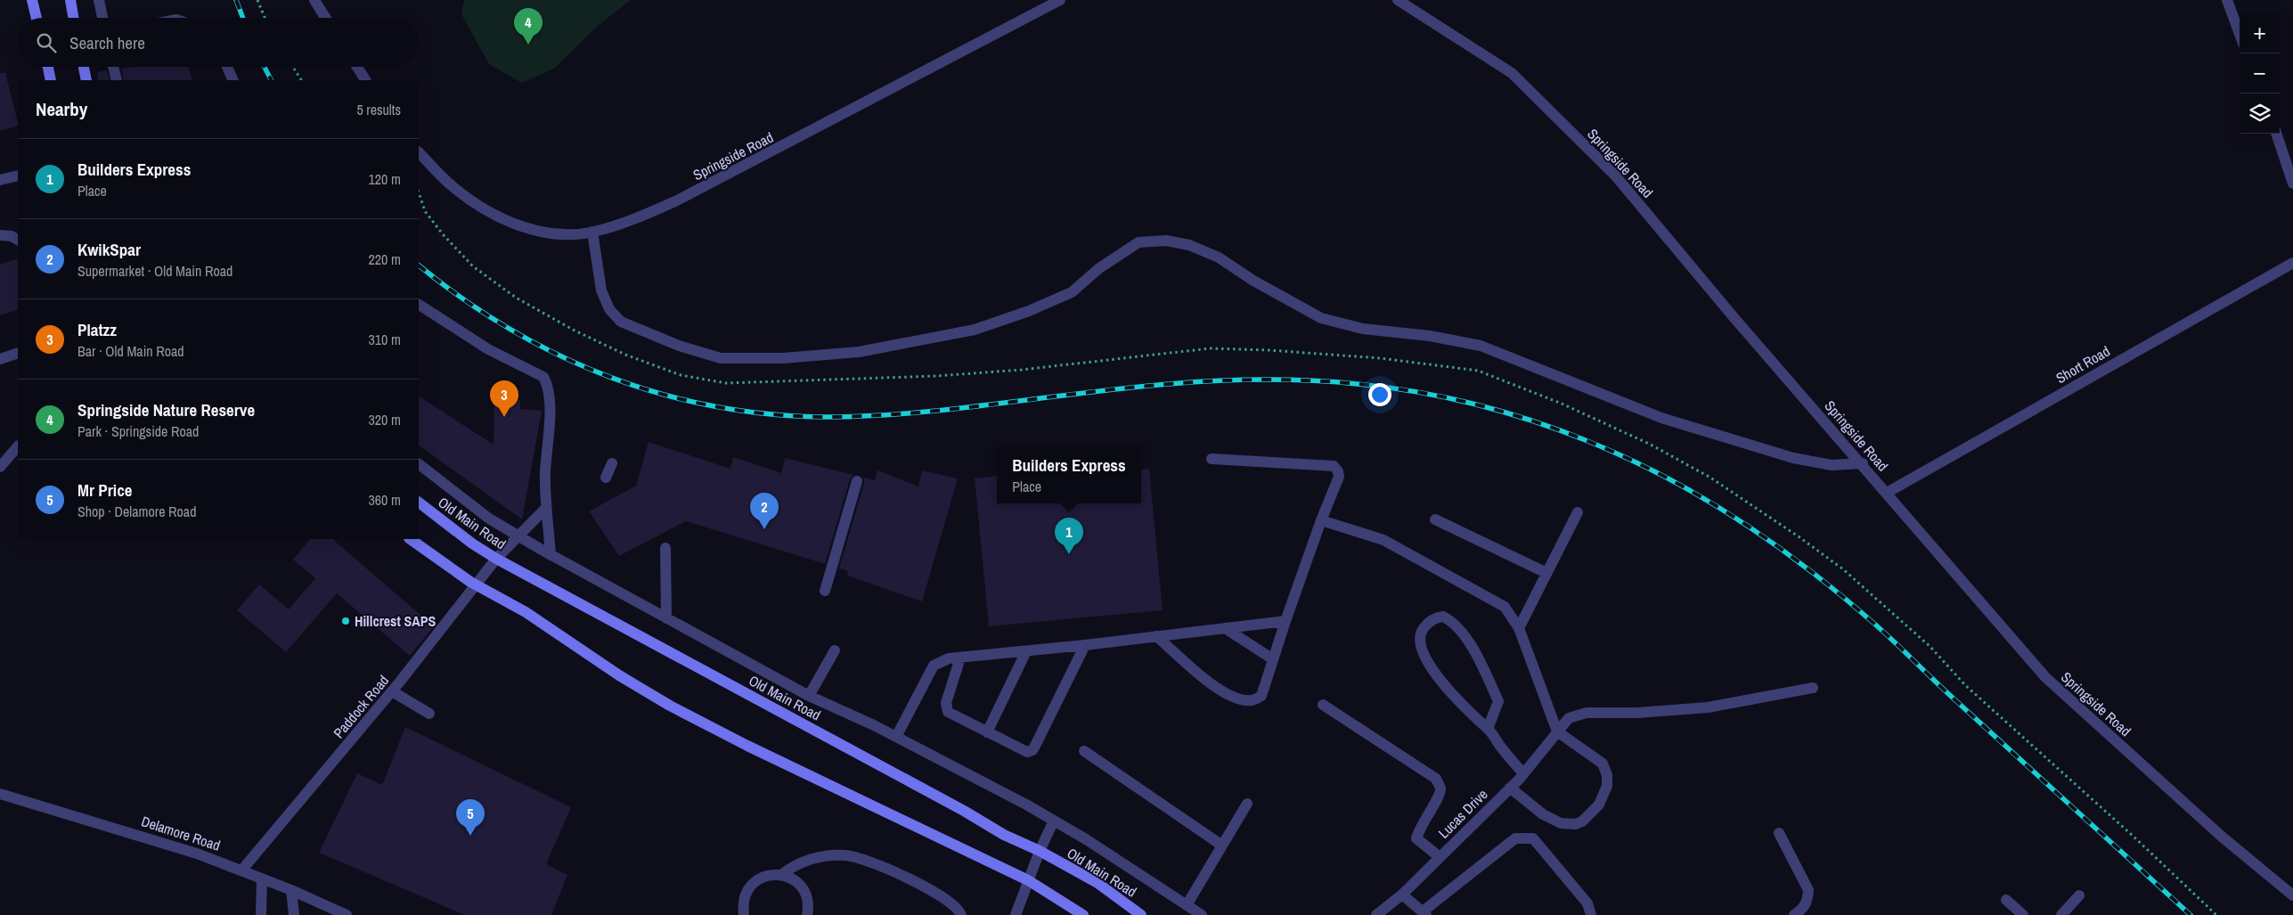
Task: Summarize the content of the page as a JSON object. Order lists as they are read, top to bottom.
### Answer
{
  "streets": {
    "main road": ["Old Main Road"],
    "street": [
      "Springside Road",
      "Short Road",
      "Paddock Road",
      "Lucas Drive",
      "Delamore Road"
    ]
  },
  "crossings": [
    ["Springside Road", "Short Road"],
    ["Old Main Road", "Paddock Road"],
    ["Paddock Road", "Delamore Road"]
  ],
  "places": ["Hillcrest SAPS"],
  "page": {
    "pins": [
      "4",
      "3",
      "2",
      "1",
      "5"
    ],
    "map_buttons": ["+", "−"],
    "search": "Search here",
    "heading": ["Nearby", "5 results"],
    "list": [
      {
        "mark": "1",
        "name": "Builders Express",
        "note": "Place",
        "value": "120 m"
      },
      {
        "mark": "2",
        "name": "KwikSpar",
        "note": "Supermarket · Old Main Road",
        "value": "220 m"
      },
      {
        "mark": "3",
        "name": "Platzz",
        "note": "Bar · Old Main Road",
        "value": "310 m"
      },
      {
        "mark": "4",
        "name": "Springside Nature Reserve",
        "note": "Park · Springside Road",
        "value": "320 m"
      },
      {
        "mark": "5",
        "name": "Mr Price",
        "note": "Shop · Delamore Road",
        "value": "360 m"
      }
    ],
    "popup": ["Builders Express", "Place"]
  }
}
